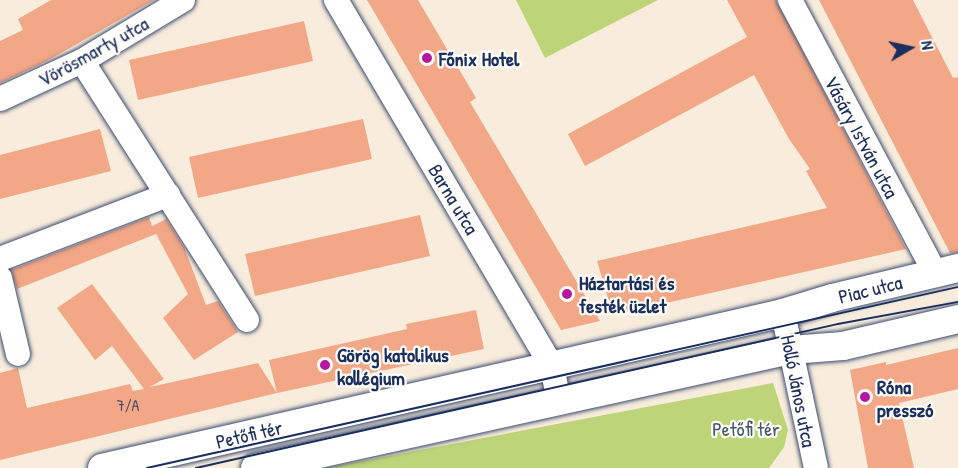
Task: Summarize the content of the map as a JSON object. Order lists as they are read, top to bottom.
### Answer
{
  "streets": {
    "street": [
      "Vörösmarty utca",
      "Vásáry István utca",
      "Barna utca",
      "Piac utca",
      "Holló János utca",
      "Petőfi tér"
    ]
  },
  "crossings": [
    ["Vásáry István utca", "Piac utca"],
    ["Barna utca", "Petőfi tér"],
    ["Piac utca", "Holló János utca"],
    ["Piac utca", "Petőfi tér"],
    ["Holló János utca", "Petőfi tér"]
  ],
  "parks": ["Petőfi tér"],
  "places": [
    "Főnix Hotel",
    "Háztartási és festék üzlet",
    "Görög katolikus kollégium",
    "Róna presszó"
  ],
  "house_numbers": ["7/A"],
  "north": "right"
}
